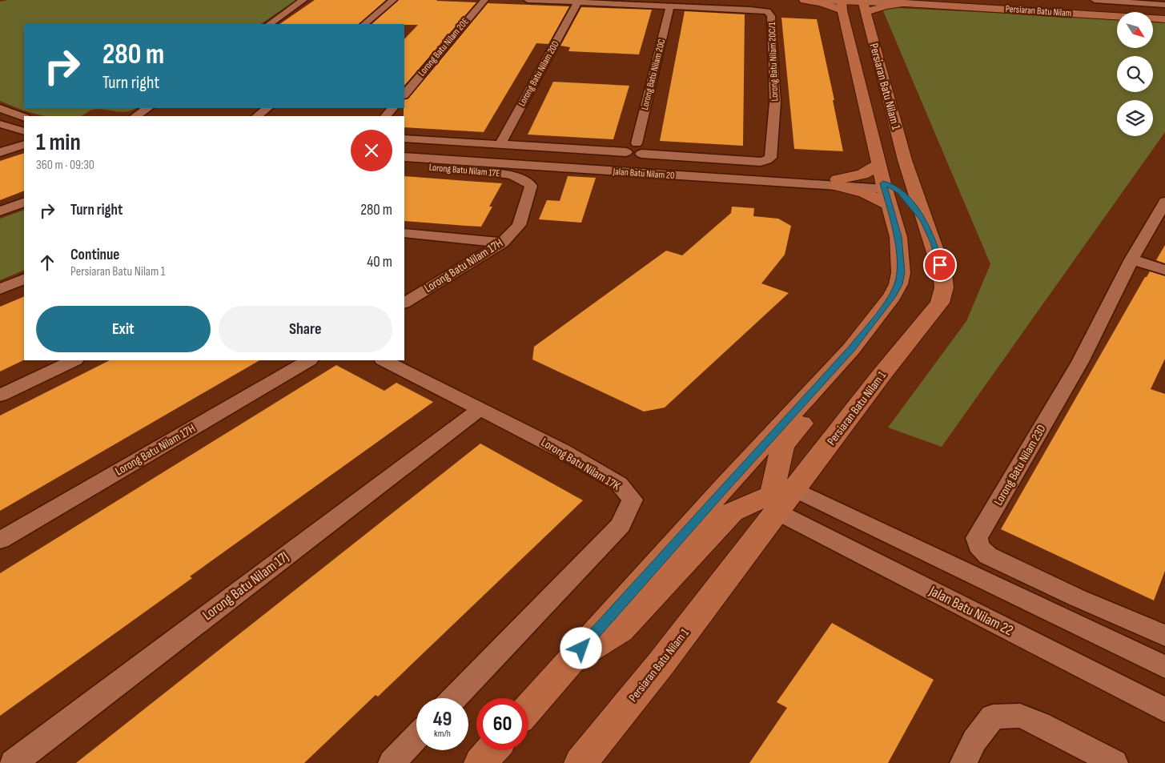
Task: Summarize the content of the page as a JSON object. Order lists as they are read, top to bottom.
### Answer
{
  "streets": {
    "main road": ["Persiaran Batu Nilam", "Persiaran Batu Nilam 1"],
    "street": [
      "Lorong Batu Nilam 20E",
      "Lorong Batu Nilam 20C/1",
      "Lorong Batu Nilam 20D",
      "Lorong Batu Nilam 20C",
      "Lorong Batu Nilam 17E",
      "Jalan Batu Nilam 20",
      "Lorong Batu Nilam 17H",
      "Lorong Batu Nilam 17K",
      "Lorong Batu Nilam 23D",
      "Lorong Batu Nilam 17J",
      "Jalan Batu Nilam 22"
    ]
  },
  "crossings": [
    ["Persiaran Batu Nilam", "Persiaran Batu Nilam 1"],
    ["Lorong Batu Nilam 20C/1", "Lorong Batu Nilam 20D"],
    ["Lorong Batu Nilam 20C/1", "Lorong Batu Nilam 20C"],
    ["Persiaran Batu Nilam 1", "Jalan Batu Nilam 20"],
    ["Persiaran Batu Nilam 1", "Jalan Batu Nilam 22"],
    ["Lorong Batu Nilam 17E", "Lorong Batu Nilam 17H"],
    ["Lorong Batu Nilam 17K", "Lorong Batu Nilam 17J"]
  ],
  "north": "bottom right",
  "page": {
    "turn": ["280 m", "Turn right"],
    "heading": ["1 min", "360 m · 09:30"],
    "list": [
      {
        "name": "Turn right",
        "value": "280 m"
      },
      {
        "name": "Continue",
        "note": "Persiaran Batu Nilam 1",
        "value": "40 m"
      }
    ],
    "buttons": ["Exit", "Share"],
    "speed": "49 km/h",
    "limit": "60"
  }
}
